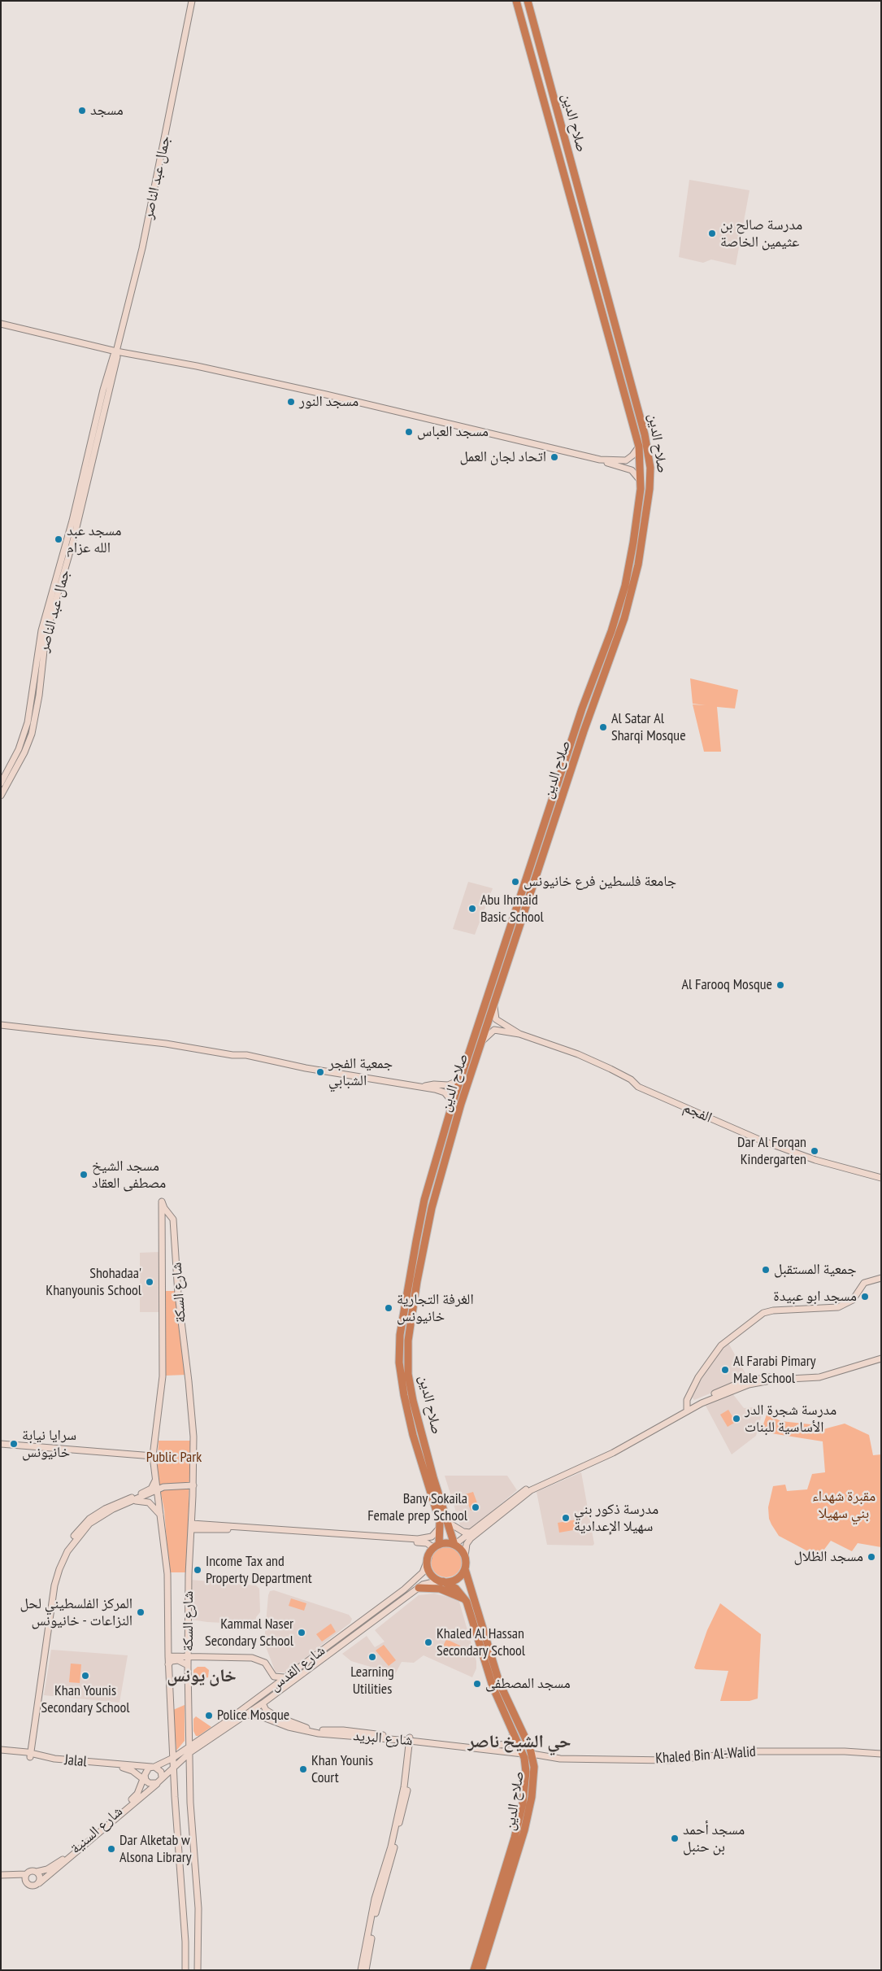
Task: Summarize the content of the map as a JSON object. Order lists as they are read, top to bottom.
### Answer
{
  "streets": {
    "highway": ["صلاح الدين"],
    "main road": [
      "جمال عبد الناصر",
      "الفجم",
      "شارع السكة",
      "شارع القدس",
      "شارع البريد",
      "Khaled Bin Al-Walid",
      "Jalal",
      "شارع السنية"
    ]
  },
  "crossings": [
    ["صلاح الدين", "شارع القدس"],
    ["صلاح الدين", "شارع البريد"],
    ["صلاح الدين", "Khaled Bin Al-Walid"],
    ["شارع السكة", "شارع القدس"],
    ["شارع القدس", "شارع البريد"],
    ["شارع القدس", "Jalal"],
    ["شارع القدس", "شارع السنية"],
    ["Jalal", "شارع السنية"]
  ],
  "districts": ["خان يونس", "حي الشيخ ناصر"],
  "parks": ["Public Park", "مقبرة شهداء بني سهيلا"],
  "places": [
    "مسجد",
    "مدرسة صالح بن عثيمين الخاصة",
    "مسجد النور",
    "مسجد العباس",
    "اتحاد لجان العمل",
    "مسجد عبد الله عزام",
    "Al Satar Al Sharqi Mosque",
    "جامعة فلسطين فرع خانيونس",
    "Abu Ihmaid Basic School",
    "Al Farooq Mosque",
    "جمعية الفجر الشبابي",
    "Dar Al Forqan Kindergarten",
    "مسجد الشيخ مصطفى العقاد",
    "جمعية المستقبل",
    "Shohadaa' Khanyounis School",
    "مسجد ابو عبيدة",
    "الغرفة التجارية خانيونس",
    "Al Farabi Pimary Male School",
    "مدرسة شجرة الدر الأساسية للبنات",
    "سرايا نيابة خانيونس",
    "Bany Sokaila Female prep School",
    "مدرسة ذكور بني سهيلا الإعدادية",
    "مسجد الظلال",
    "Income Tax and Property Department",
    "المركز الفلسطيني لحل النزاعات - خانيونس",
    "Kammal Naser Secondary School",
    "Khaled Al Hassan Secondary School",
    "Learning Utilities",
    "Khan Younis Secondary School",
    "مسجد المصطفى",
    "Police Mosque",
    "Khan Younis Court",
    "مسجد أحمد بن حنبل",
    "Dar Alketab w Alsona Library"
  ]
}
